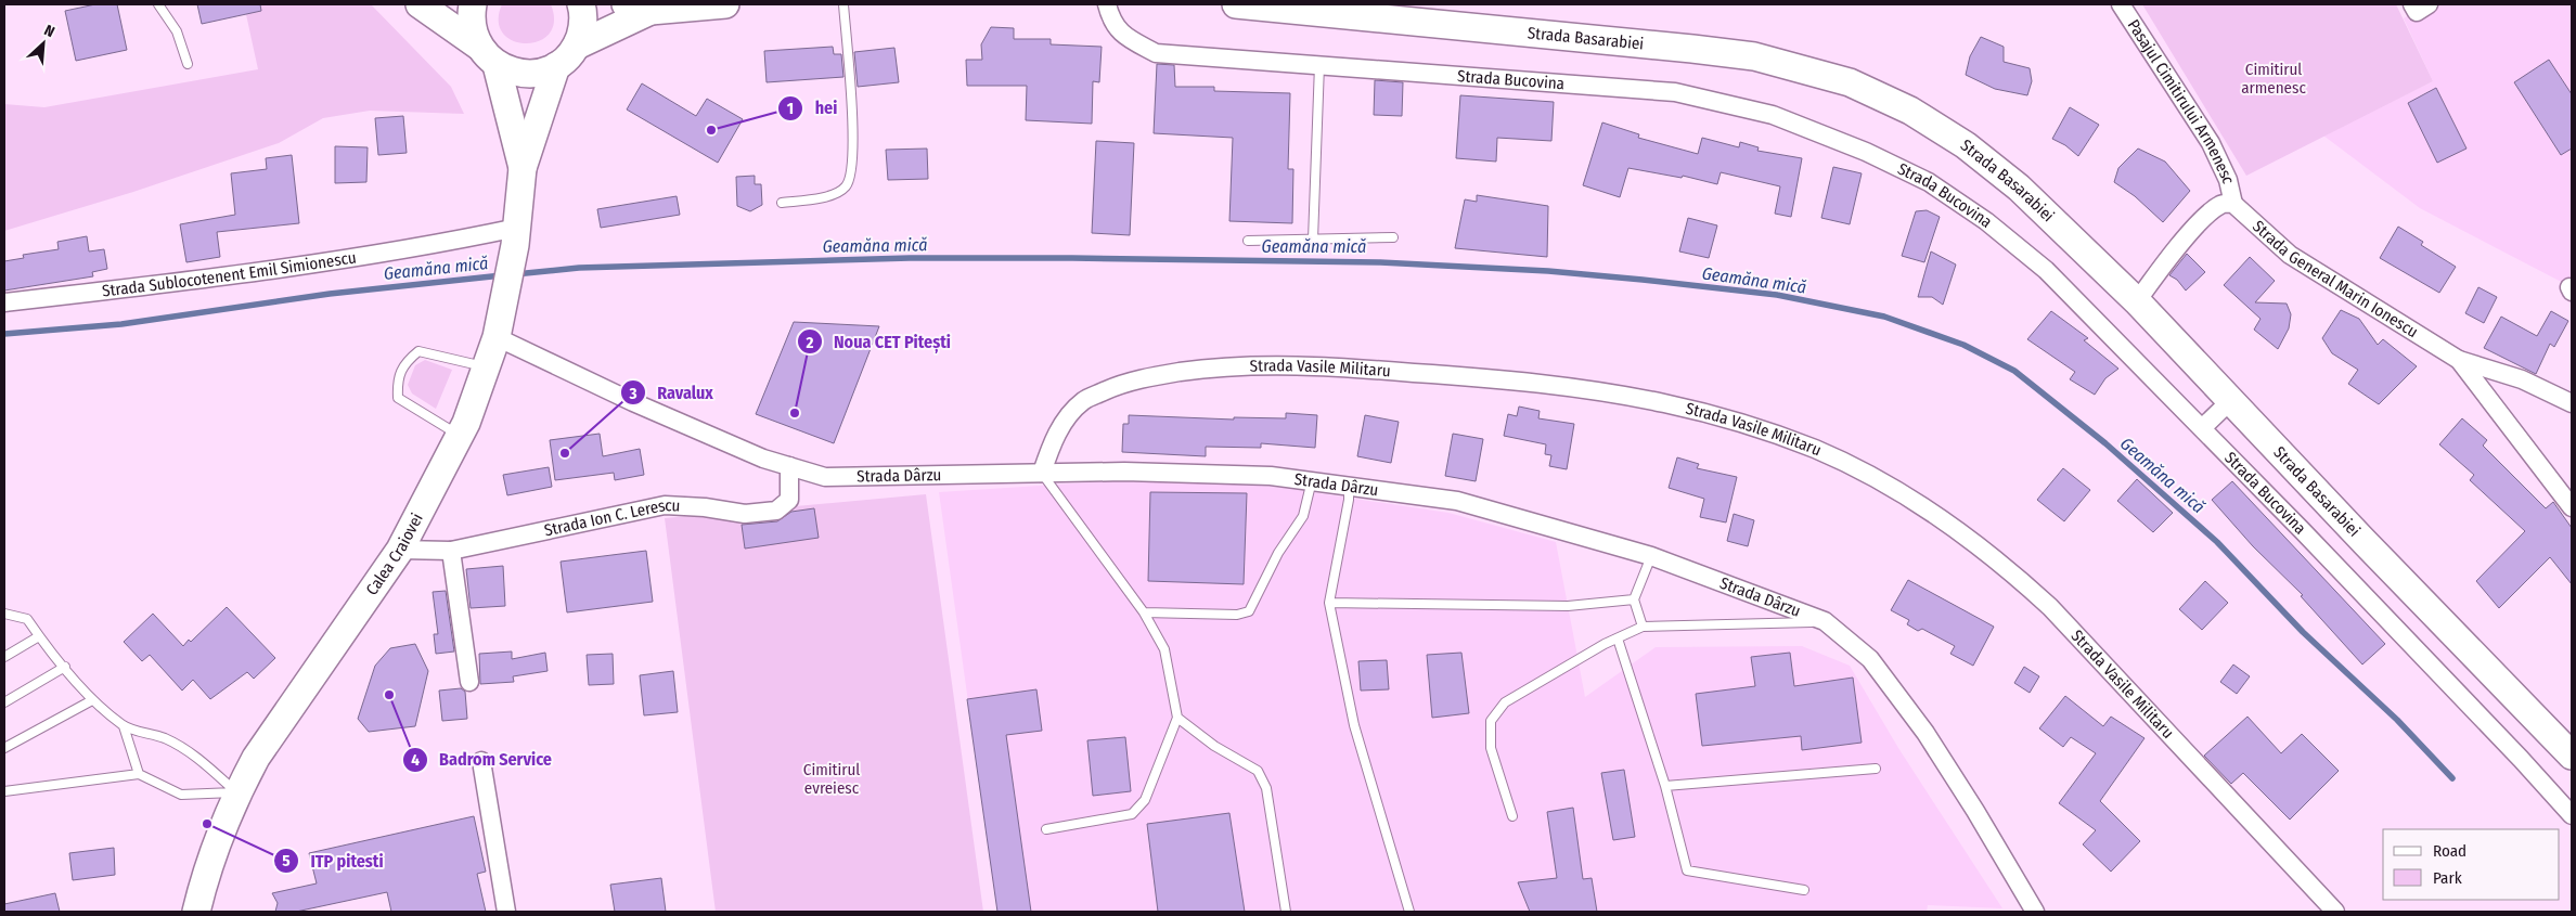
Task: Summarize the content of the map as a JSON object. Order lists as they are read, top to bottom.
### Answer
{
  "streets": {
    "main road": ["Strada Basarabiei", "Calea Craiovei"],
    "street": [
      "Strada Bucovina",
      "Pasajul Cimitirului Armenesc",
      "Strada Sublocotenent Emil Simionescu",
      "Strada General Marin Ionescu",
      "Strada Vasile Militaru",
      "Strada Dârzu",
      "Strada Ion C. Lerescu"
    ]
  },
  "crossings": [
    ["Pasajul Cimitirului Armenesc", "Strada General Marin Ionescu"],
    ["Strada Sublocotenent Emil Simionescu", "Calea Craiovei"],
    ["Strada Vasile Militaru", "Strada Dârzu"],
    ["Strada Dârzu", "Strada Ion C. Lerescu"],
    ["Strada Dârzu", "Calea Craiovei"],
    ["Strada Ion C. Lerescu", "Calea Craiovei"]
  ],
  "water": ["Geamăna mică"],
  "parks": ["Cimitirul armenesc", "Cimitirul evreiesc"],
  "places": [
    "hei",
    "Noua CET Pitești",
    "Ravalux",
    "Badrom Service",
    "ITP pitesti"
  ],
  "legend": ["Road", "Park"],
  "north": "top right"
}
